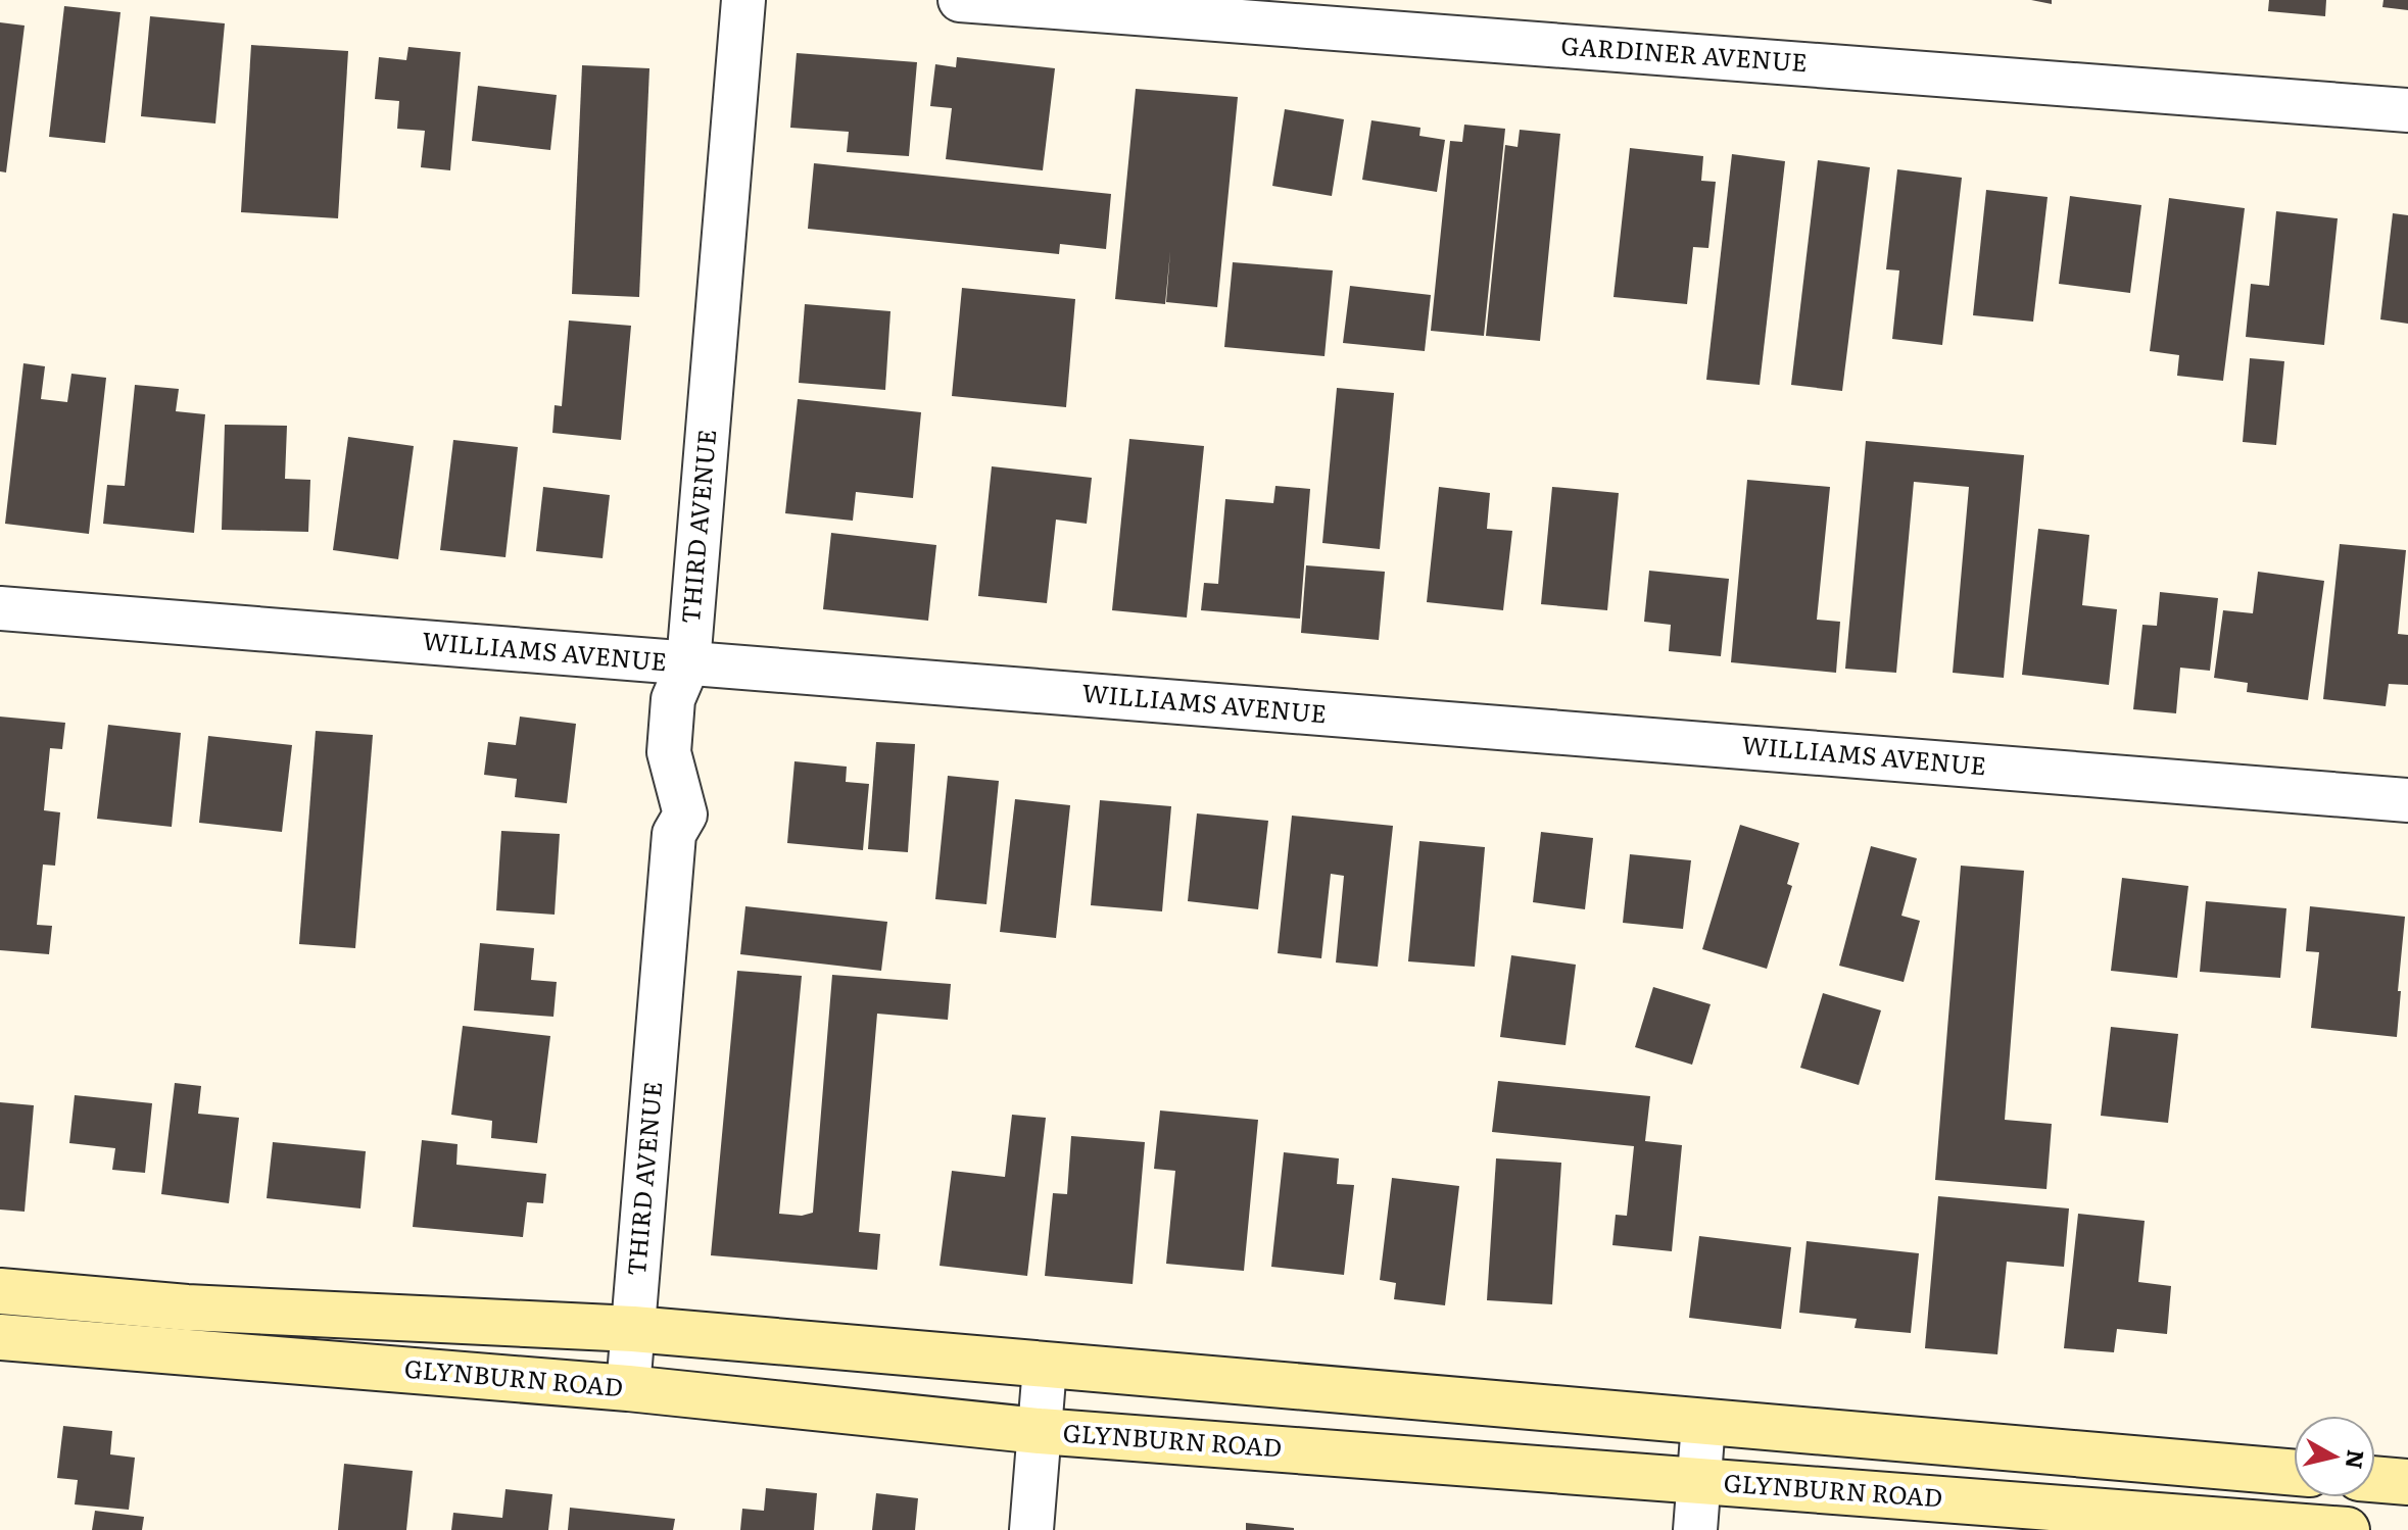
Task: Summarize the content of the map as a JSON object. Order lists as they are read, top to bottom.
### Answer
{
  "streets": {
    "main road": ["GLYNBURN ROAD"],
    "street": ["GARDINER AVENUE", "THIRD AVENUE", "WILLIAMS AVENUE"]
  },
  "crossings": [
    ["THIRD AVENUE", "WILLIAMS AVENUE"],
    ["THIRD AVENUE", "GLYNBURN ROAD"]
  ],
  "north": "right"
}
